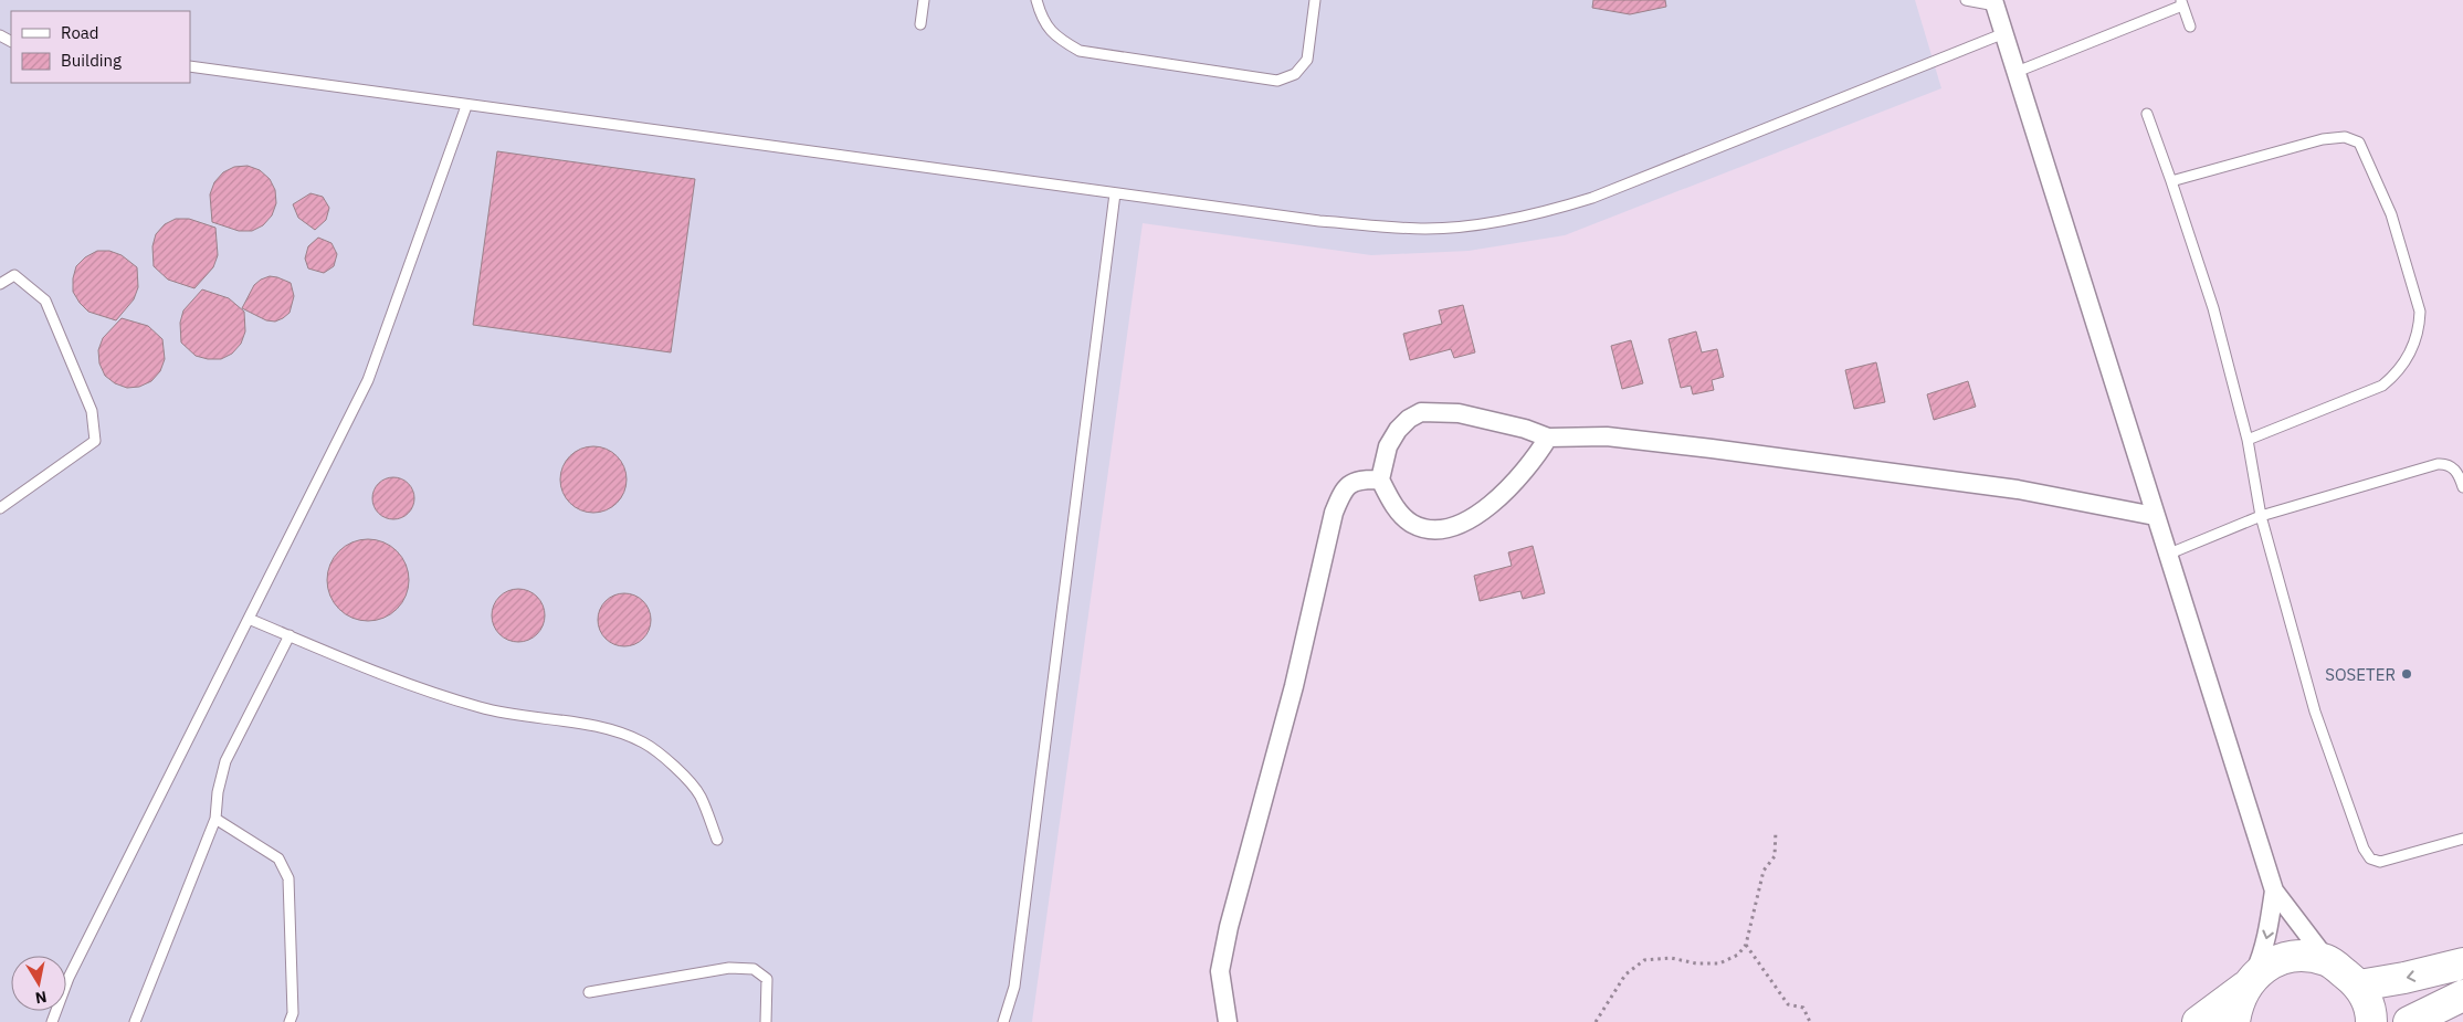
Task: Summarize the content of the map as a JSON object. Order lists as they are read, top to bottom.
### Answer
{
  "places": ["SOSETER"],
  "legend": ["Road", "Building"],
  "north": "bottom"
}
